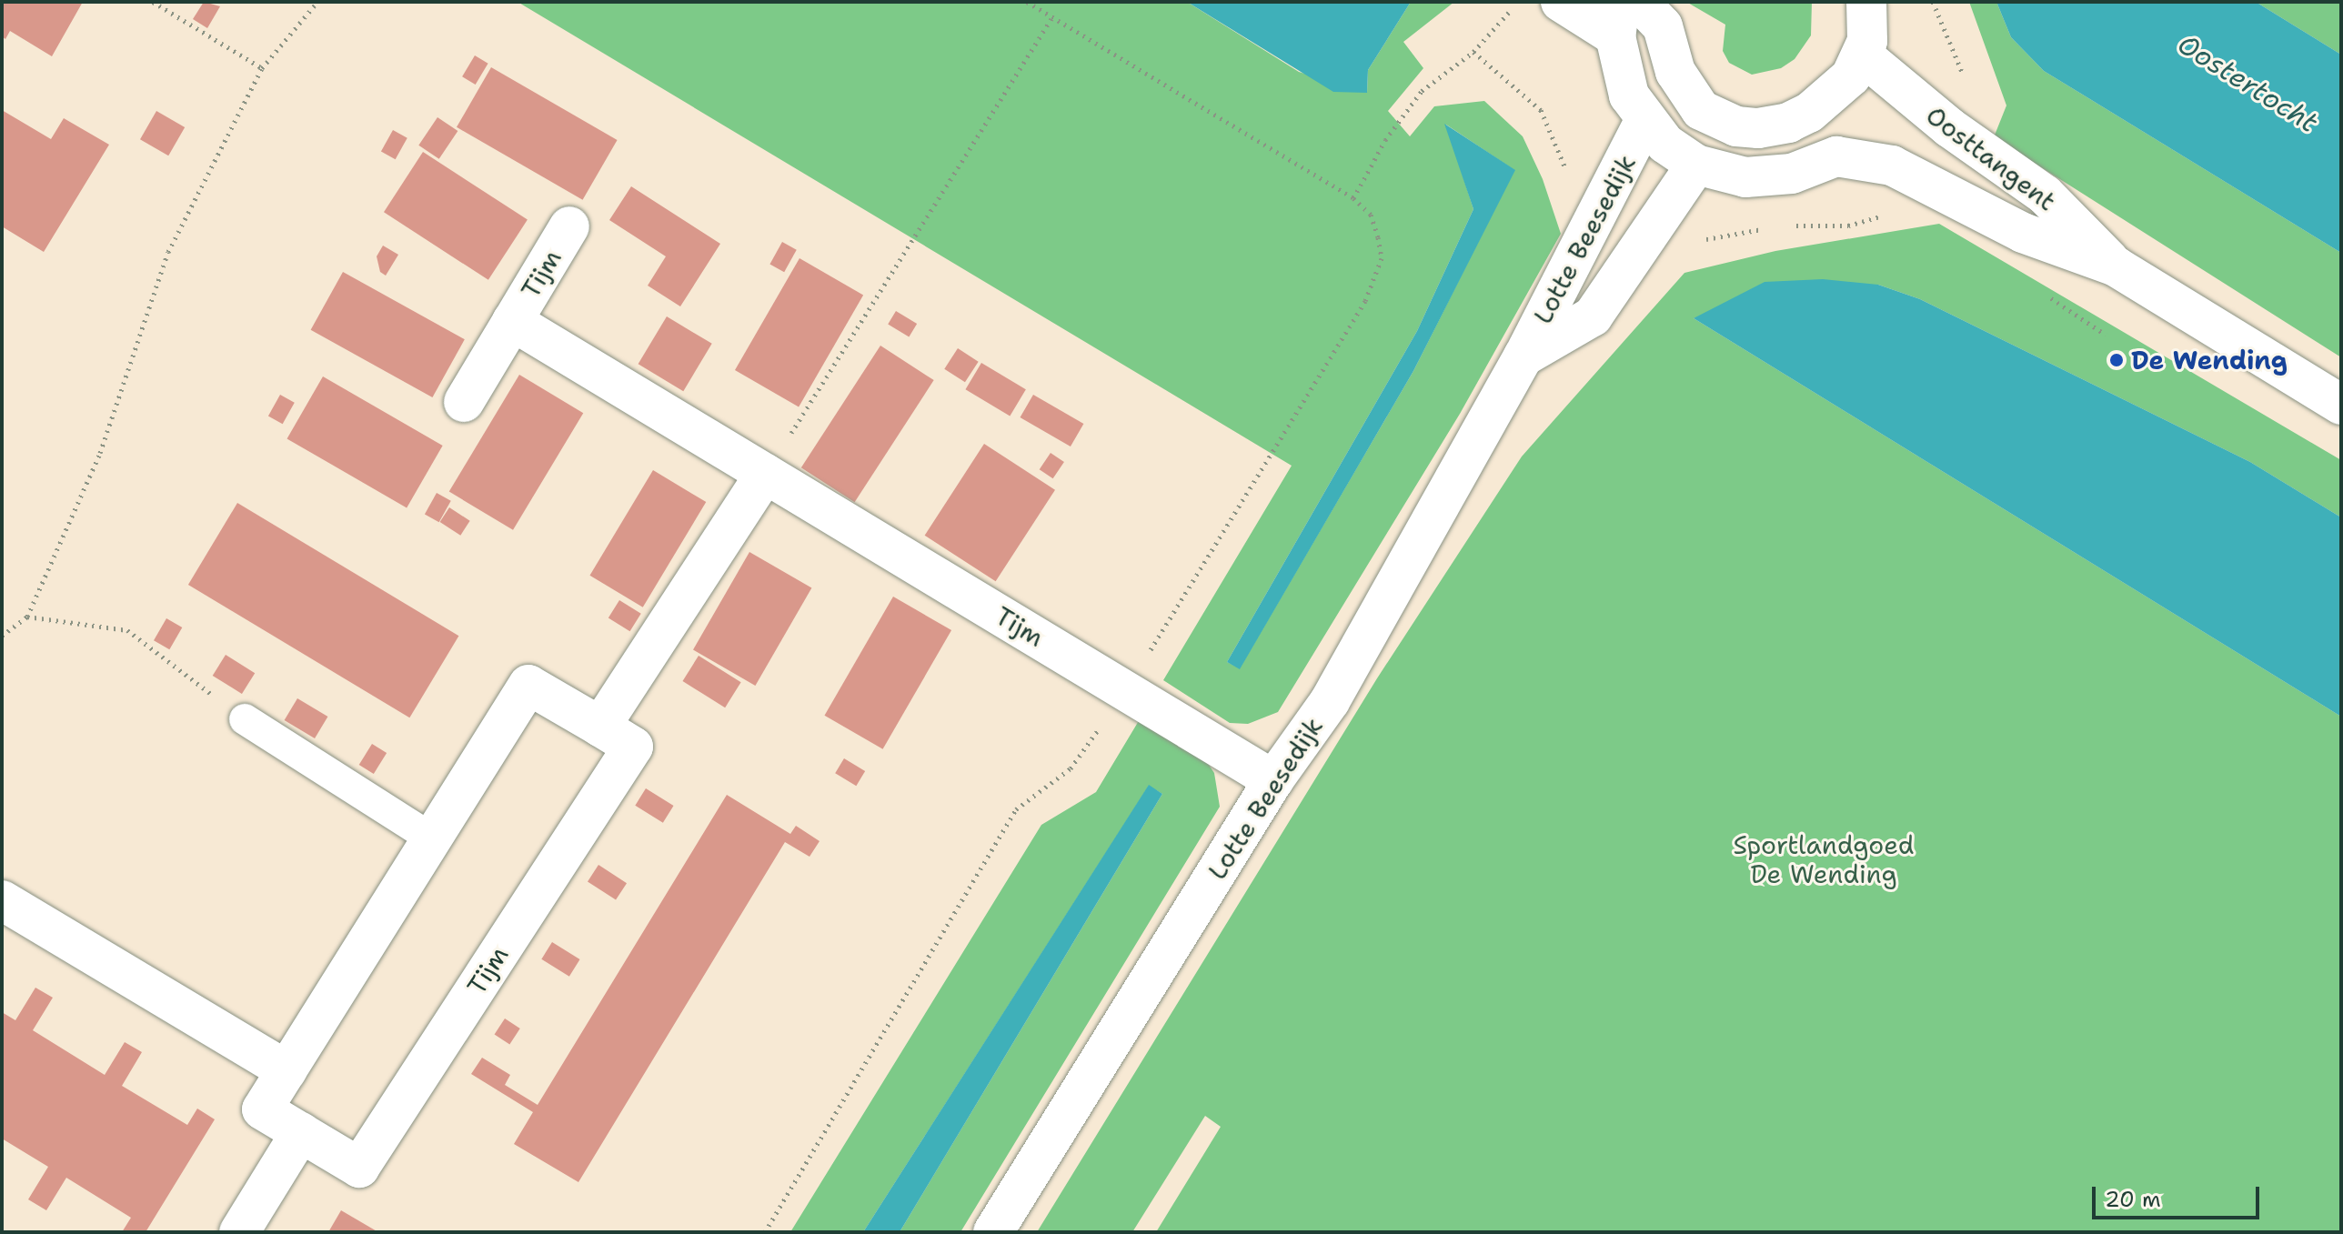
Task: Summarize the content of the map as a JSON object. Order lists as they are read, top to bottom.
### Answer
{
  "streets": {
    "street": ["Oosttangent", "Lotte Beesedijk", "Tijm"]
  },
  "crossings": [
    ["Oosttangent", "Lotte Beesedijk"],
    ["Lotte Beesedijk", "Tijm"]
  ],
  "water": ["Oostertocht"],
  "parks": ["Sportlandgoed De Wending"],
  "places": ["De Wending"],
  "scale_bar": "20 m"
}
